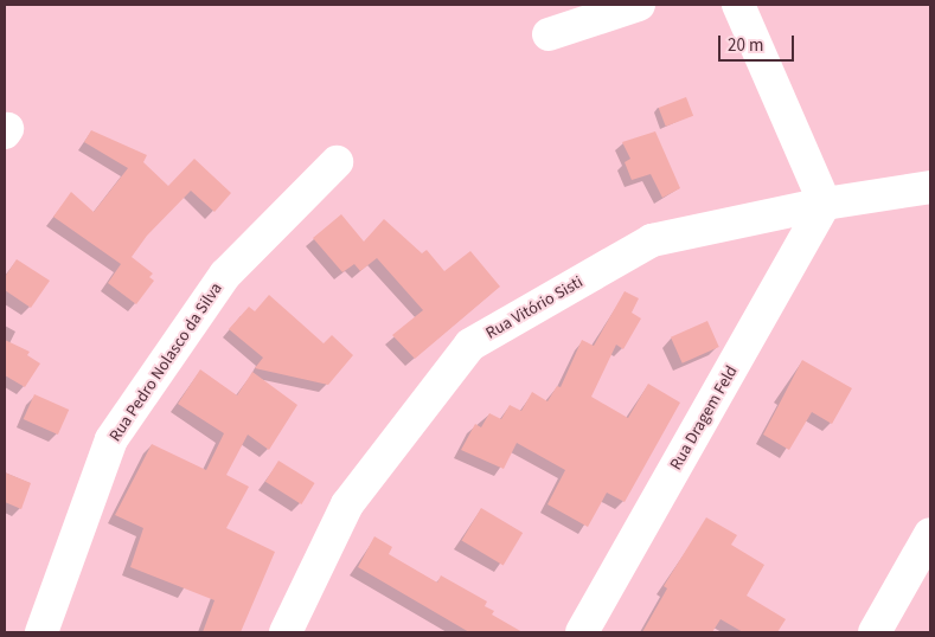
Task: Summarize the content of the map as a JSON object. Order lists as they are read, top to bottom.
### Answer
{
  "streets": {
    "street": ["Rua Vitório Sisti", "Rua Pedro Nolasco da Silva", "Rua Dragem Feld"]
  },
  "crossings": [
    ["Rua Vitório Sisti", "Rua Dragem Feld"]
  ],
  "scale_bar": "20 m"
}
